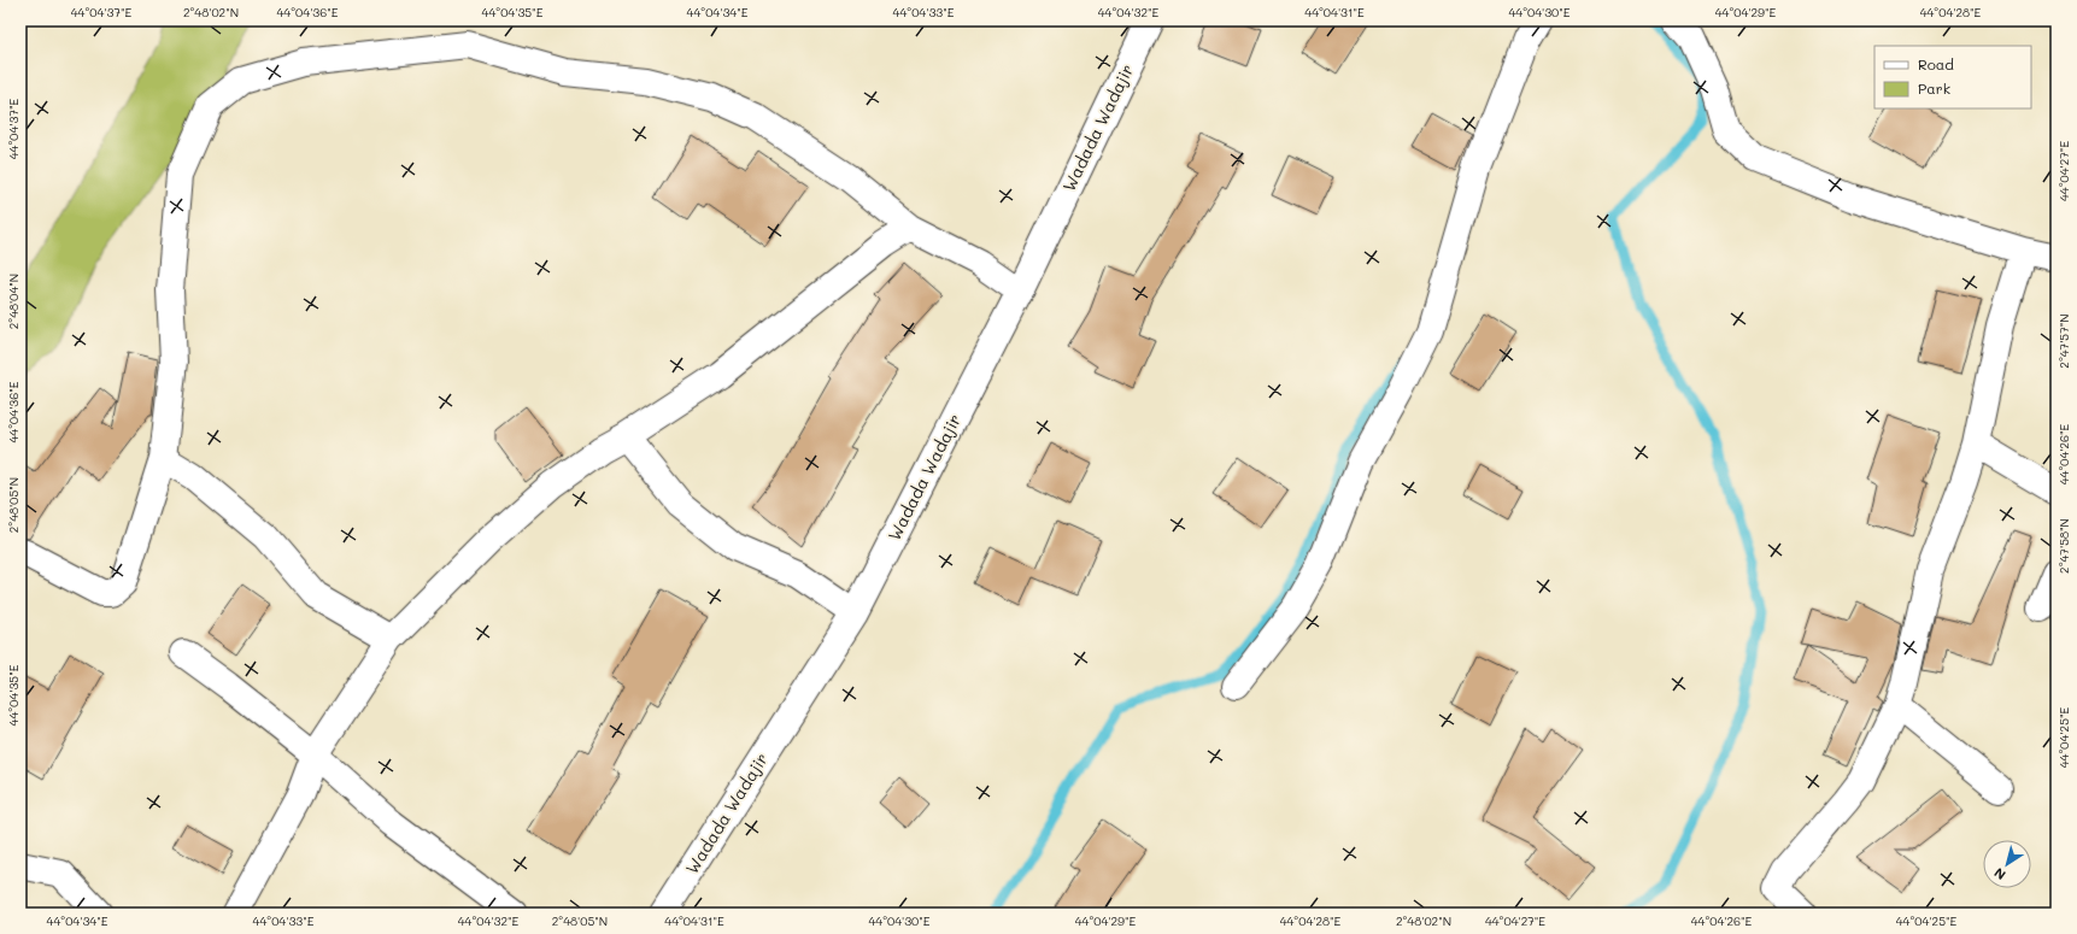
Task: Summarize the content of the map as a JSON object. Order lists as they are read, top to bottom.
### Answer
{
  "streets": {
    "street": ["Wadada Wadajir"]
  },
  "legend": ["Road", "Park"],
  "north": "bottom left",
  "coordinates": [
    "44°04'37\"E",
    "2°48'02\"N",
    "44°04'36\"E",
    "44°04'35\"E",
    "44°04'34\"E",
    "44°04'33\"E",
    "44°04'32\"E",
    "44°04'31\"E",
    "44°04'30\"E",
    "44°04'29\"E",
    "44°04'28\"E",
    "44°04'27\"E",
    "2°48'04\"N",
    "2°47'57\"N",
    "44°04'26\"E",
    "2°48'05\"N",
    "2°47'58\"N",
    "44°04'25\"E"
  ]
}
